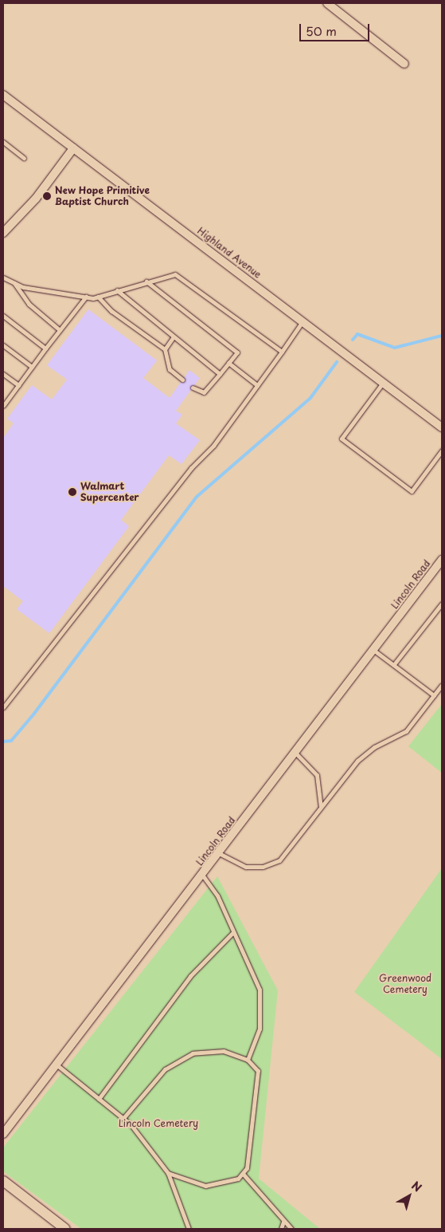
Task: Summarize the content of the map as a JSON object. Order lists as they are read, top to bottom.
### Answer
{
  "streets": {
    "street": ["Highland Avenue", "Lincoln Road"]
  },
  "parks": ["Greenwood Cemetery", "Lincoln Cemetery"],
  "places": ["New Hope Primitive Baptist Church", "Walmart Supercenter"],
  "scale_bar": "50 m",
  "north": "top right"
}
